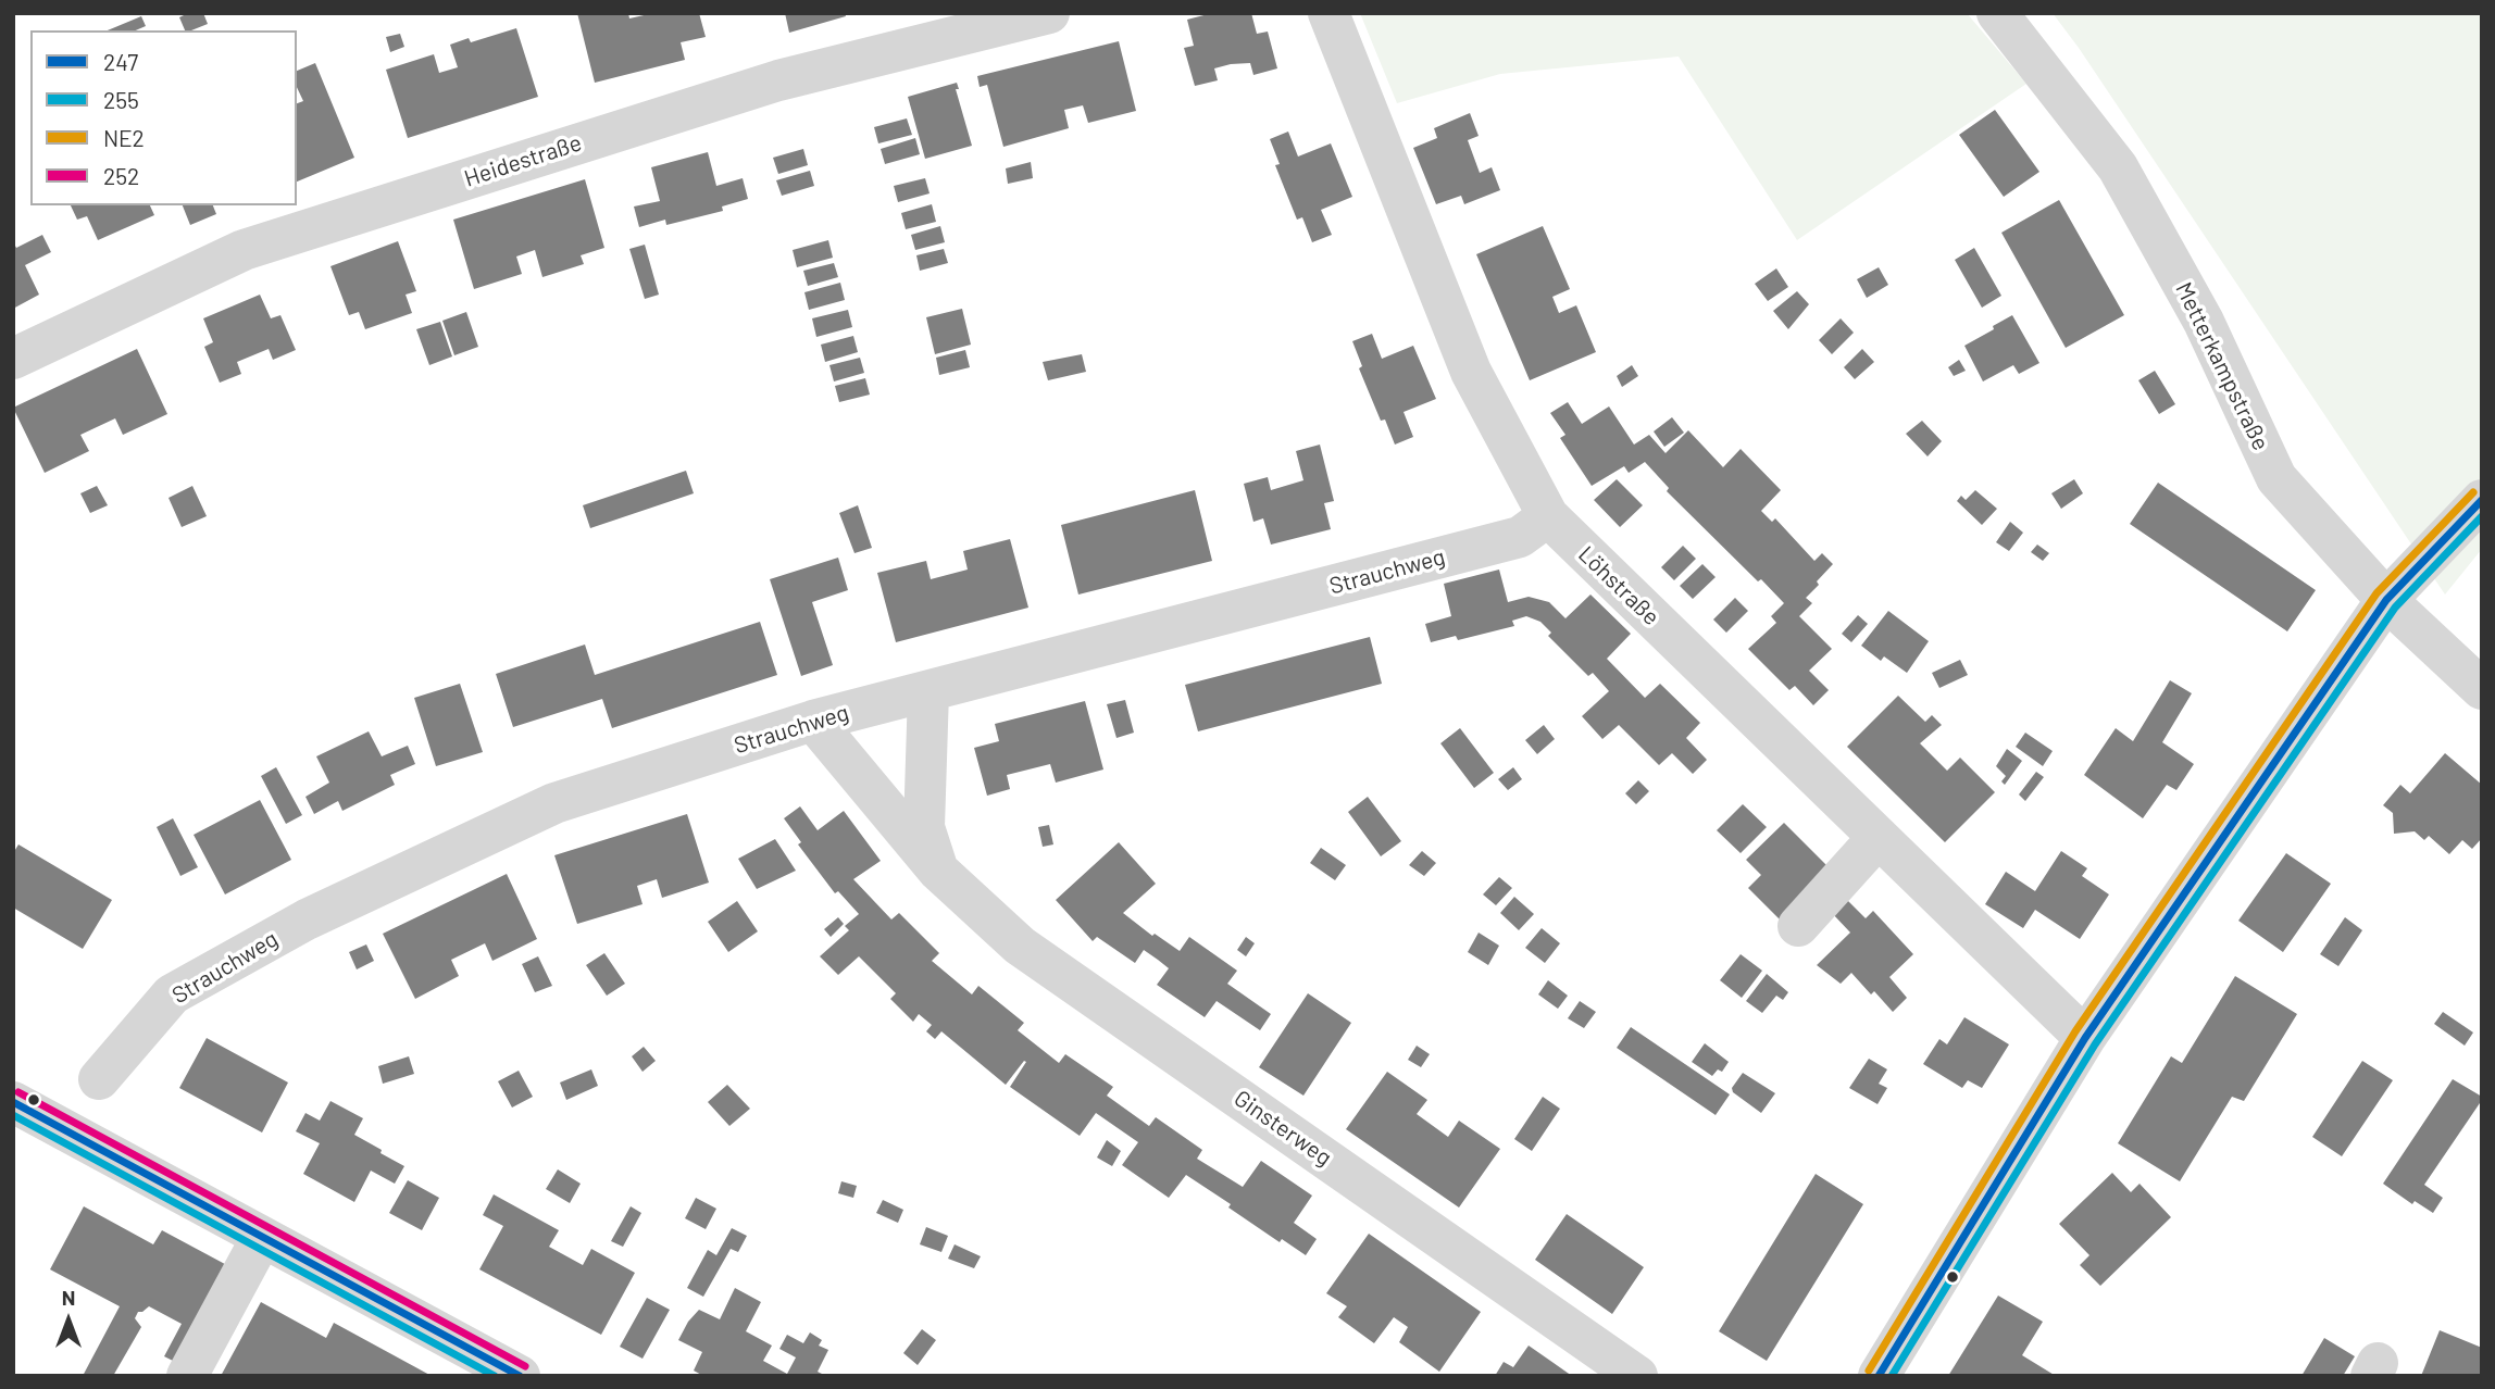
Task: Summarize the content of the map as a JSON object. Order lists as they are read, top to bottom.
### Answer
{
  "streets": {
    "street": [
      "Heidestraße",
      "Metterkampstraße",
      "Strauchweg",
      "Löhstraße",
      "Ginsterweg"
    ]
  },
  "crossings": [
    ["Strauchweg", "Löhstraße"],
    ["Strauchweg", "Ginsterweg"]
  ],
  "lines": [
    "transit line NE2",
    "transit line 247",
    "transit line 255",
    "transit line 252"
  ],
  "legend": [
    "247",
    "255",
    "NE2",
    "252"
  ],
  "north": "top"
}
